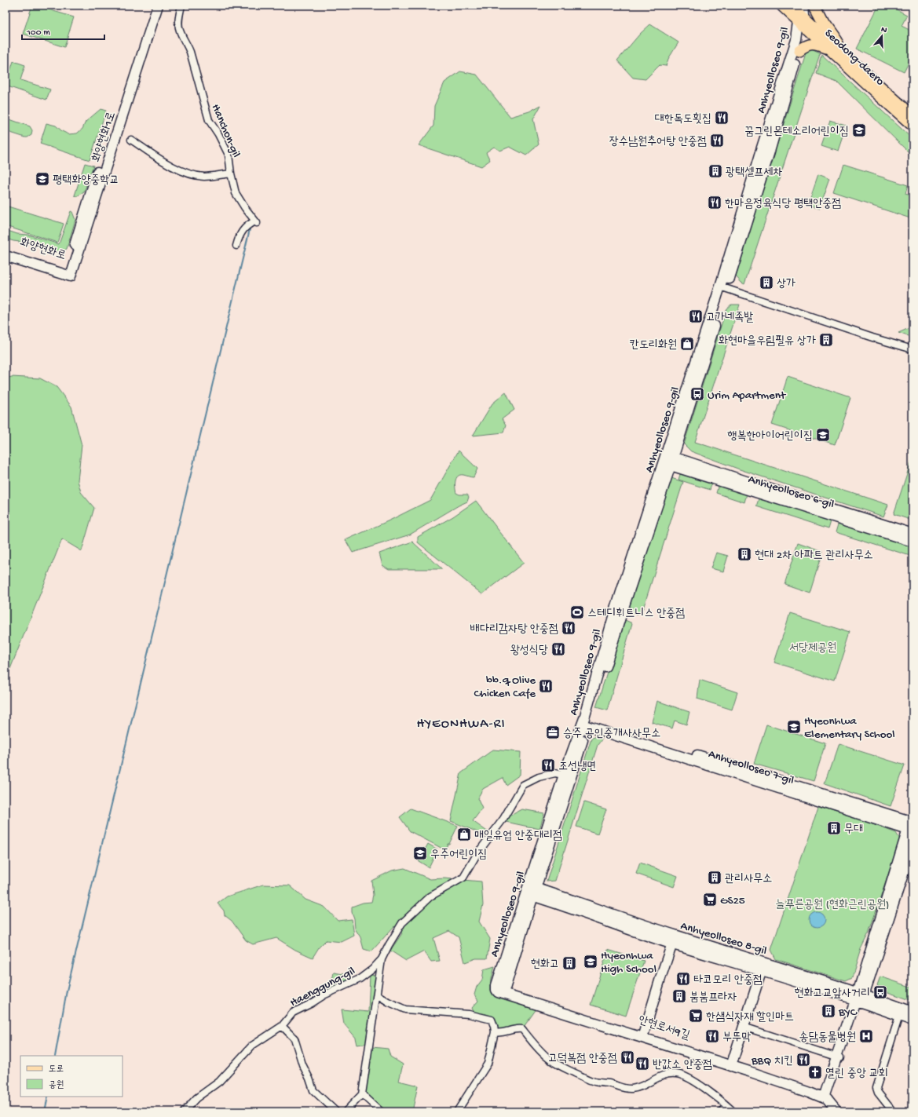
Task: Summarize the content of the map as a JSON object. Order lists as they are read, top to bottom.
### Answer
{
  "streets": {
    "main road": ["Seodong-daero"],
    "street": [
      "Anhyeolloseo 9-gil",
      "Hanchon-gil",
      "화양현화1로",
      "화양현화로",
      "Anhyeolloseo 6-gil",
      "Anhyeolloseo 7-gil",
      "Anhyeolloseo 8-gil",
      "Haenggung-gil",
      "안현로서9길"
    ]
  },
  "crossings": [
    ["Seodong-daero", "Anhyeolloseo 9-gil"],
    ["Anhyeolloseo 9-gil", "Anhyeolloseo 6-gil"],
    ["Anhyeolloseo 9-gil", "Anhyeolloseo 7-gil"],
    ["Anhyeolloseo 9-gil", "Anhyeolloseo 8-gil"],
    ["Anhyeolloseo 9-gil", "Haenggung-gil"],
    ["Anhyeolloseo 9-gil", "안현로서9길"],
    ["화양현화1로", "화양현화로"],
    ["Anhyeolloseo 8-gil", "안현로서9길"]
  ],
  "districts": ["HYEONHWA-RI"],
  "parks": ["서당제공원", "늘푸른공원 (현화근린공원)"],
  "places": {
    "restaurant": [
      "대한독도횟집",
      "장수남원추어탕 안중점",
      "한마음정육식당 평택안중점",
      "고가네족발",
      "배다리감자탕 안중점",
      "왕성식당",
      "bb.q Olive Chicken Cafe",
      "조선냉면",
      "타코모리 안중점",
      "부뚜막",
      "고덕복점 안중점",
      "BBQ 치킨",
      "반값소 안중점"
    ],
    "school or university": [
      "꿈그린몬테소리어린이집",
      "평택화양중학교",
      "행복한아이어린이집",
      "Hyeonhwa Elementary School",
      "우주어린이집",
      "Hyeonhwa High School"
    ],
    "building": [
      "광택셀프세차",
      "상가",
      "화현마을우림필유 상가",
      "현대 2차 아파트 관리사무소",
      "무대",
      "관리사무소",
      "현화고",
      "붐붐프라자",
      "BYC"
    ],
    "shop": ["칸도리화원", "매일유업 안중대리점"],
    "bus stop": ["Urim Apartment", "현화고교앞사거리"],
    "sports": ["스테디휘트니스 안중점"],
    "office": ["승주 공인중개사사무소"],
    "supermarket": ["GS25", "한샘식자재 할인마트"],
    "hospital": ["송담동물병원"],
    "church": ["열린 중앙 교회"]
  },
  "legend": ["도로", "공원"],
  "scale_bar": "100 m",
  "north": "top"
}
